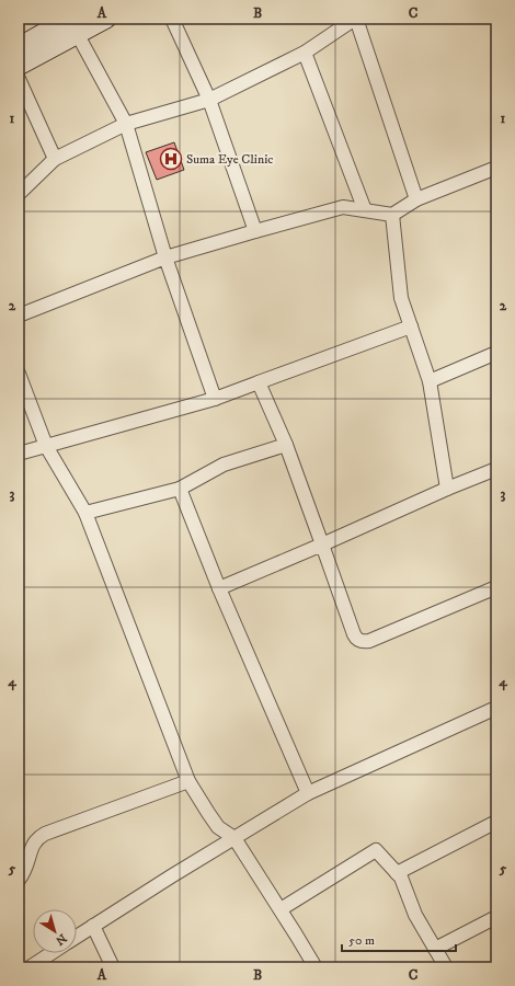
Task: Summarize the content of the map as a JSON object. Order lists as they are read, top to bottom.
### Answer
{
  "places": {
    "hospital": ["Suma Eye Clinic"]
  },
  "scale_bar": "50 m",
  "north": "bottom right",
  "grid": {
    "columns": ["A", "B", "C"],
    "rows": [
      "1",
      "2",
      "3",
      "4",
      "5"
    ]
  }
}
